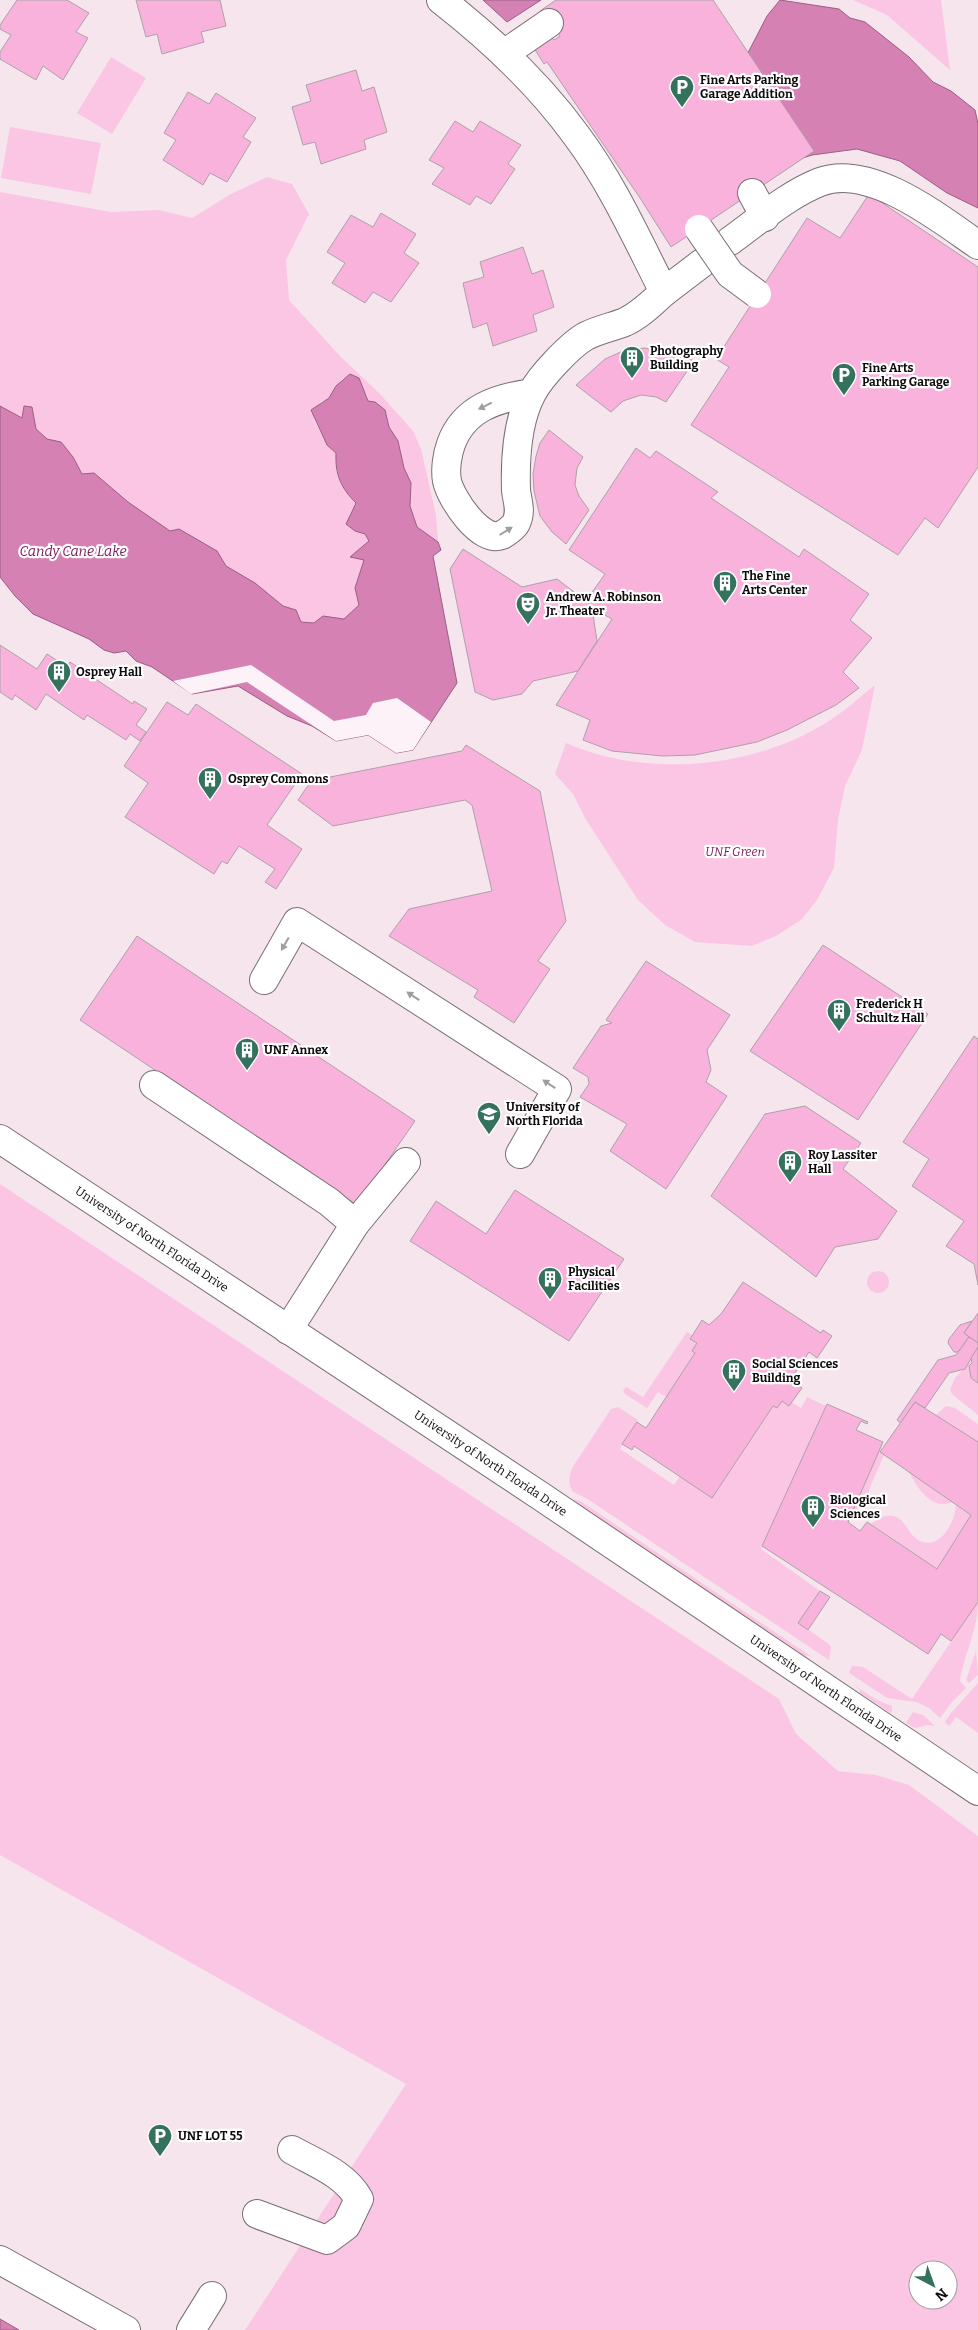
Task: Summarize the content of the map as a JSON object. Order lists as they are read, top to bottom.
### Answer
{
  "streets": {
    "street": ["University of North Florida Drive"]
  },
  "water": ["Candy Cane Lake"],
  "parks": ["UNF Green"],
  "places": {
    "parking": ["Fine Arts Parking Garage Addition", "Fine Arts Parking Garage", "UNF LOT 55"],
    "building": [
      "Photography Building",
      "The Fine Arts Center",
      "Osprey Hall",
      "Osprey Commons",
      "Frederick H Schultz Hall",
      "UNF Annex",
      "Roy Lassiter Hall",
      "Physical Facilities",
      "Social Sciences Building",
      "Biological Sciences"
    ],
    "theatre": ["Andrew A. Robinson Jr. Theater"],
    "school or university": ["University of North Florida"]
  },
  "north": "bottom right"
}
